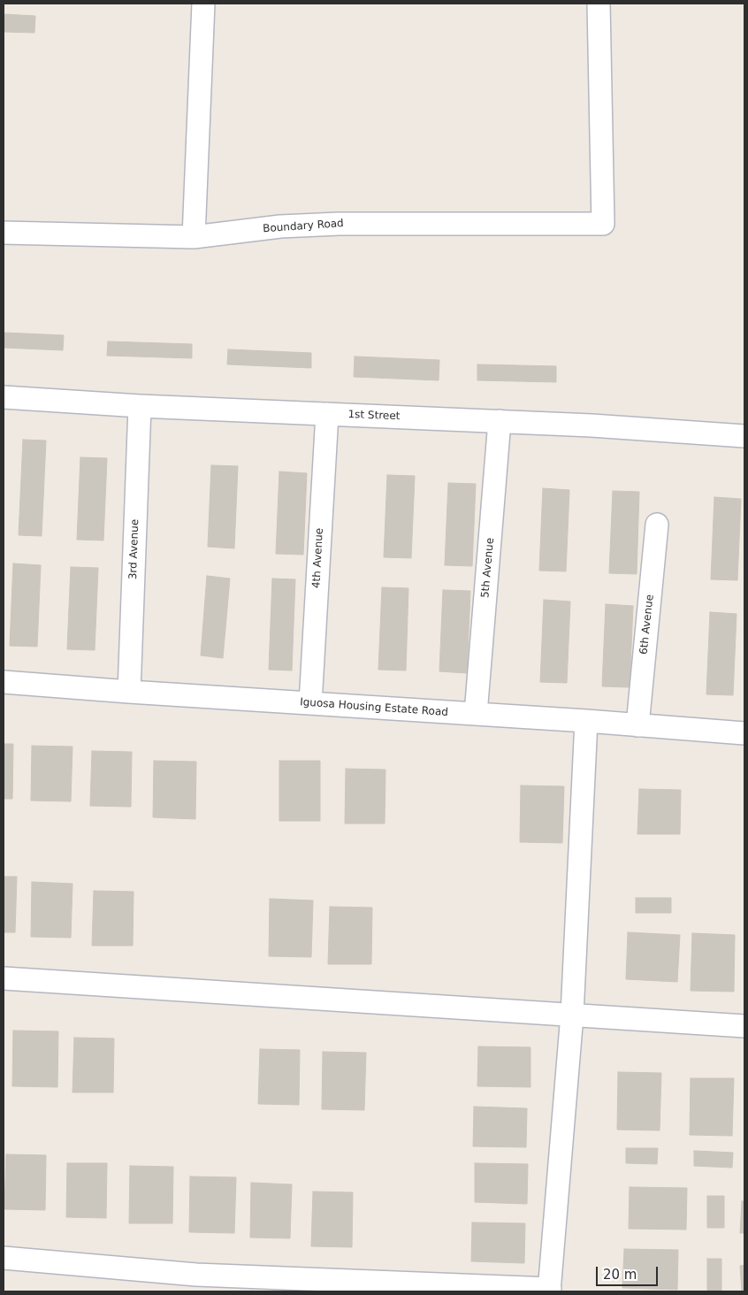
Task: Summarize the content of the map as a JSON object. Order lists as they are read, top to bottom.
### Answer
{
  "streets": {
    "street": [
      "Boundary Road",
      "1st Street",
      "3rd Avenue",
      "4th Avenue",
      "5th Avenue",
      "6th Avenue",
      "Iguosa Housing Estate Road"
    ]
  },
  "crossings": [
    ["1st Street", "3rd Avenue"],
    ["1st Street", "4th Avenue"],
    ["1st Street", "5th Avenue"],
    ["3rd Avenue", "Iguosa Housing Estate Road"],
    ["4th Avenue", "Iguosa Housing Estate Road"],
    ["5th Avenue", "Iguosa Housing Estate Road"],
    ["6th Avenue", "Iguosa Housing Estate Road"]
  ],
  "scale_bar": "20 m"
}
